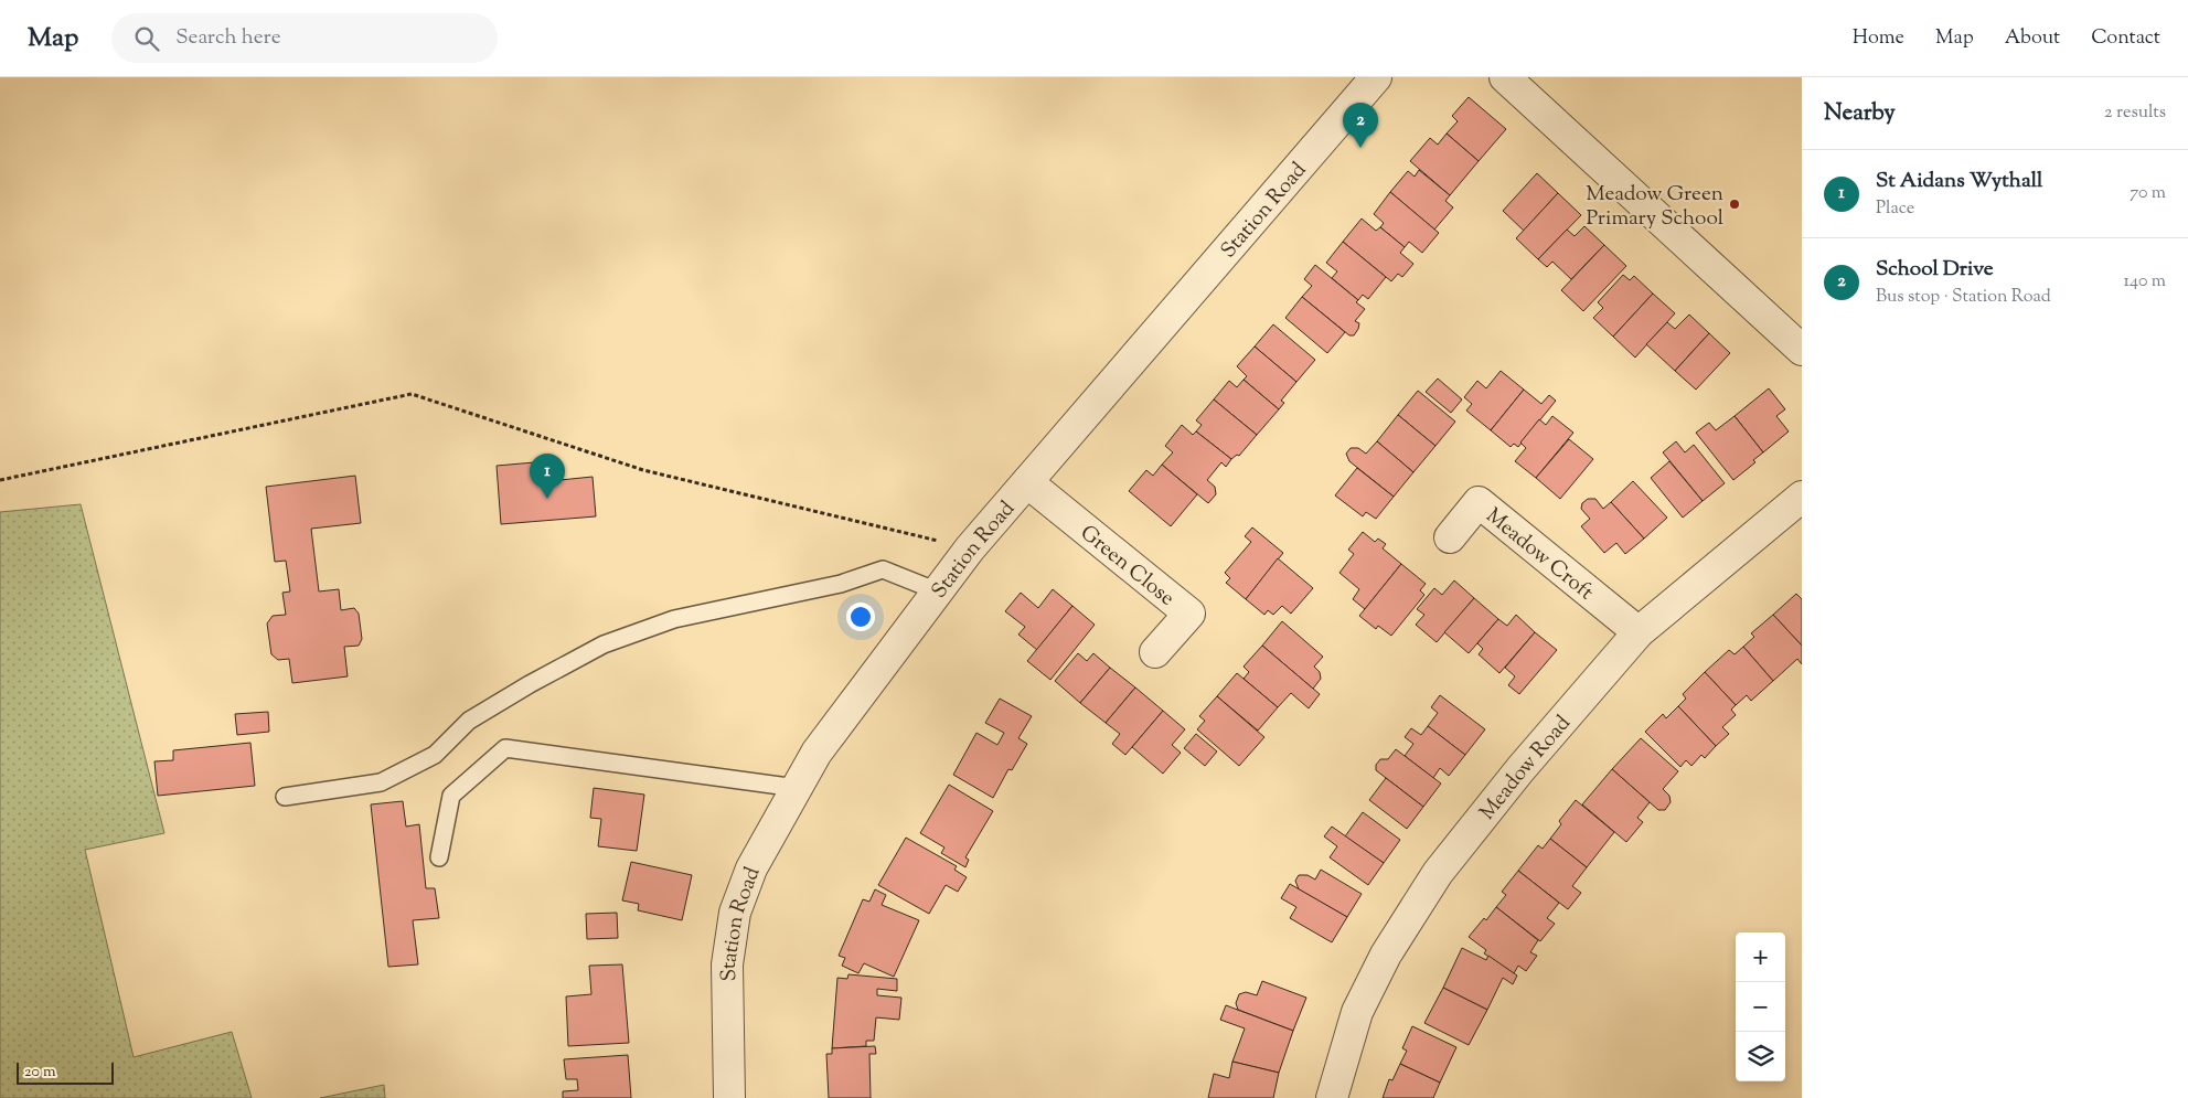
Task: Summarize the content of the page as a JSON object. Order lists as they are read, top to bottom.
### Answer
{
  "streets": {
    "street": [
      "Station Road",
      "Meadow Croft",
      "Green Close",
      "Meadow Road"
    ]
  },
  "crossings": [
    ["Station Road", "Green Close"],
    ["Meadow Croft", "Meadow Road"]
  ],
  "places": ["Meadow Green Primary School"],
  "scale_bar": "20 m",
  "page": {
    "header": "Map",
    "search": "Search here",
    "nav": [
      "Home",
      "Map",
      "About",
      "Contact"
    ],
    "heading": ["Nearby", "2 results"],
    "pins": ["2", "1"],
    "list": [
      {
        "mark": "1",
        "name": "St Aidans Wythall",
        "note": "Place",
        "value": "70 m"
      },
      {
        "mark": "2",
        "name": "School Drive",
        "note": "Bus stop · Station Road",
        "value": "140 m"
      }
    ],
    "map_buttons": ["+", "−"],
    "scale": "20 m"
  }
}
